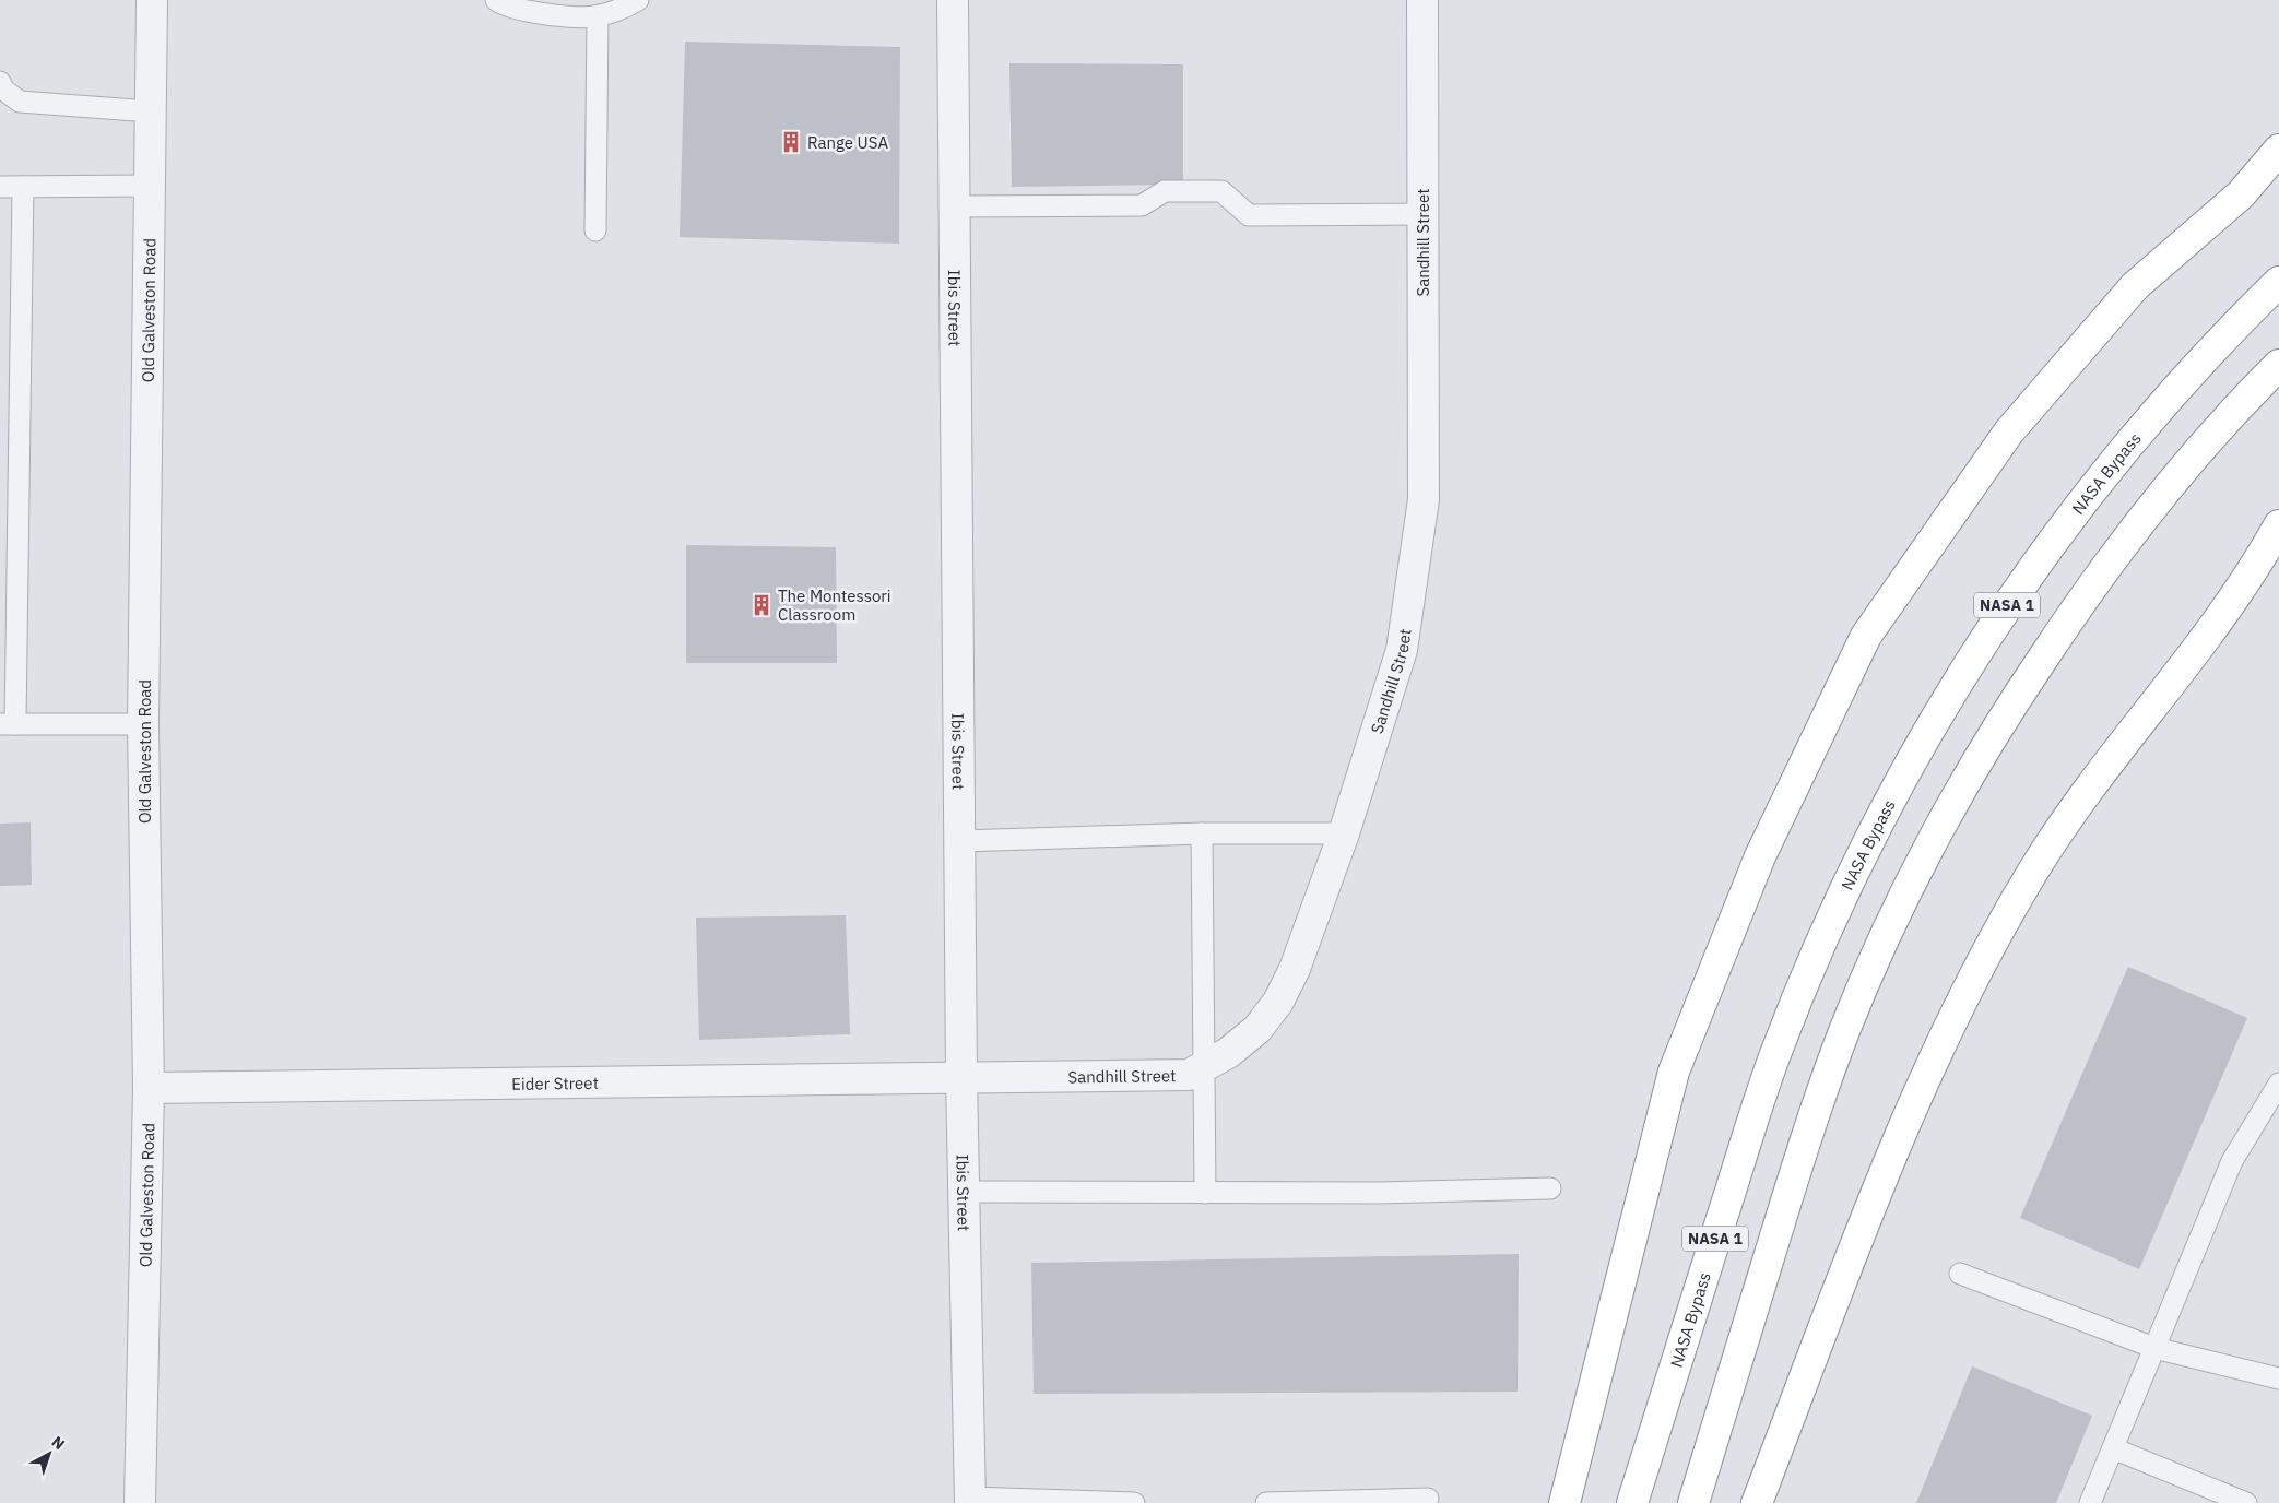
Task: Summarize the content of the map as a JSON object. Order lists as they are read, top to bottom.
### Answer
{
  "streets": {
    "highway": ["NASA Bypass", "NASA 1"],
    "street": [
      "Sandhill Street",
      "Old Galveston Road",
      "Ibis Street",
      "Eider Street"
    ]
  },
  "crossings": [
    ["Sandhill Street", "Ibis Street"],
    ["Sandhill Street", "Eider Street"],
    ["Old Galveston Road", "Eider Street"],
    ["Ibis Street", "Eider Street"]
  ],
  "places": {
    "building": ["Range USA", "The Montessori Classroom"]
  },
  "north": "top right"
}
